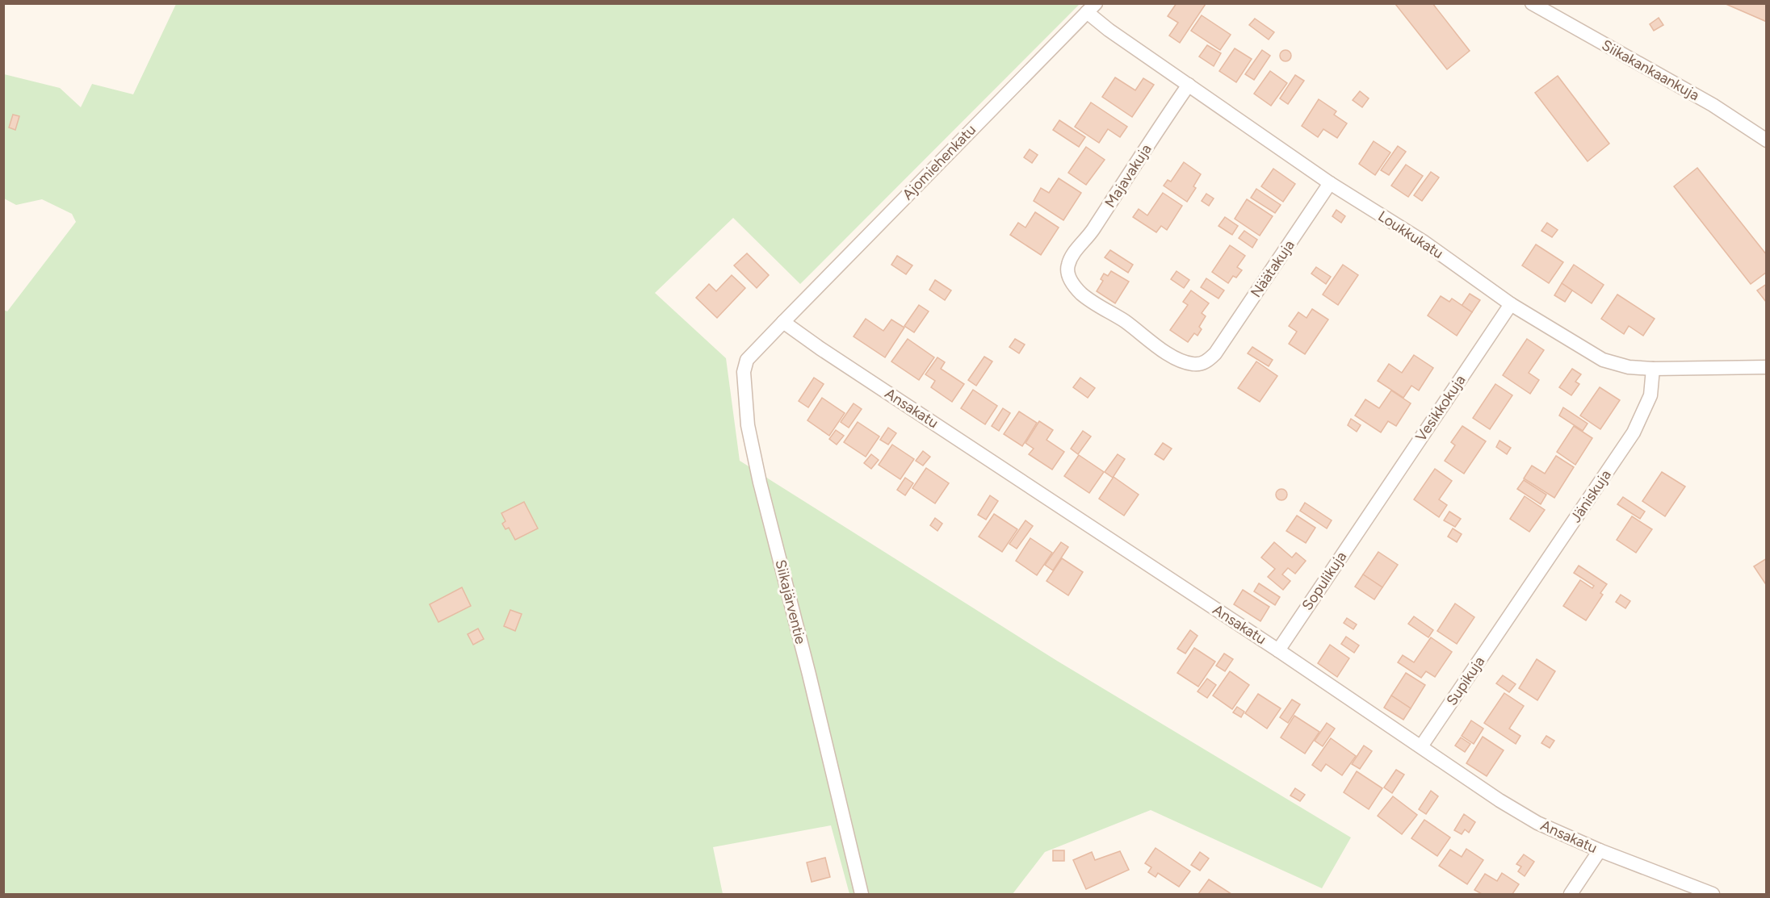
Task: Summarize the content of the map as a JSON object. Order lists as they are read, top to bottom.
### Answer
{
  "streets": {
    "street": [
      "Siikakankaankuja",
      "Ajomiehenkatu",
      "Majavakuja",
      "Loukkukatu",
      "Näätakuja",
      "Ansakatu",
      "Vesikkokuja",
      "Jäniskuja",
      "Sopulikuja",
      "Siikajärventie",
      "Supikuja"
    ]
  },
  "crossings": [
    ["Ajomiehenkatu", "Loukkukatu"],
    ["Ajomiehenkatu", "Ansakatu"],
    ["Ajomiehenkatu", "Siikajärventie"],
    ["Majavakuja", "Loukkukatu"],
    ["Majavakuja", "Näätakuja"],
    ["Loukkukatu", "Näätakuja"],
    ["Loukkukatu", "Vesikkokuja"],
    ["Loukkukatu", "Jäniskuja"],
    ["Ansakatu", "Sopulikuja"],
    ["Ansakatu", "Siikajärventie"],
    ["Ansakatu", "Supikuja"],
    ["Vesikkokuja", "Sopulikuja"],
    ["Jäniskuja", "Supikuja"]
  ]
}
